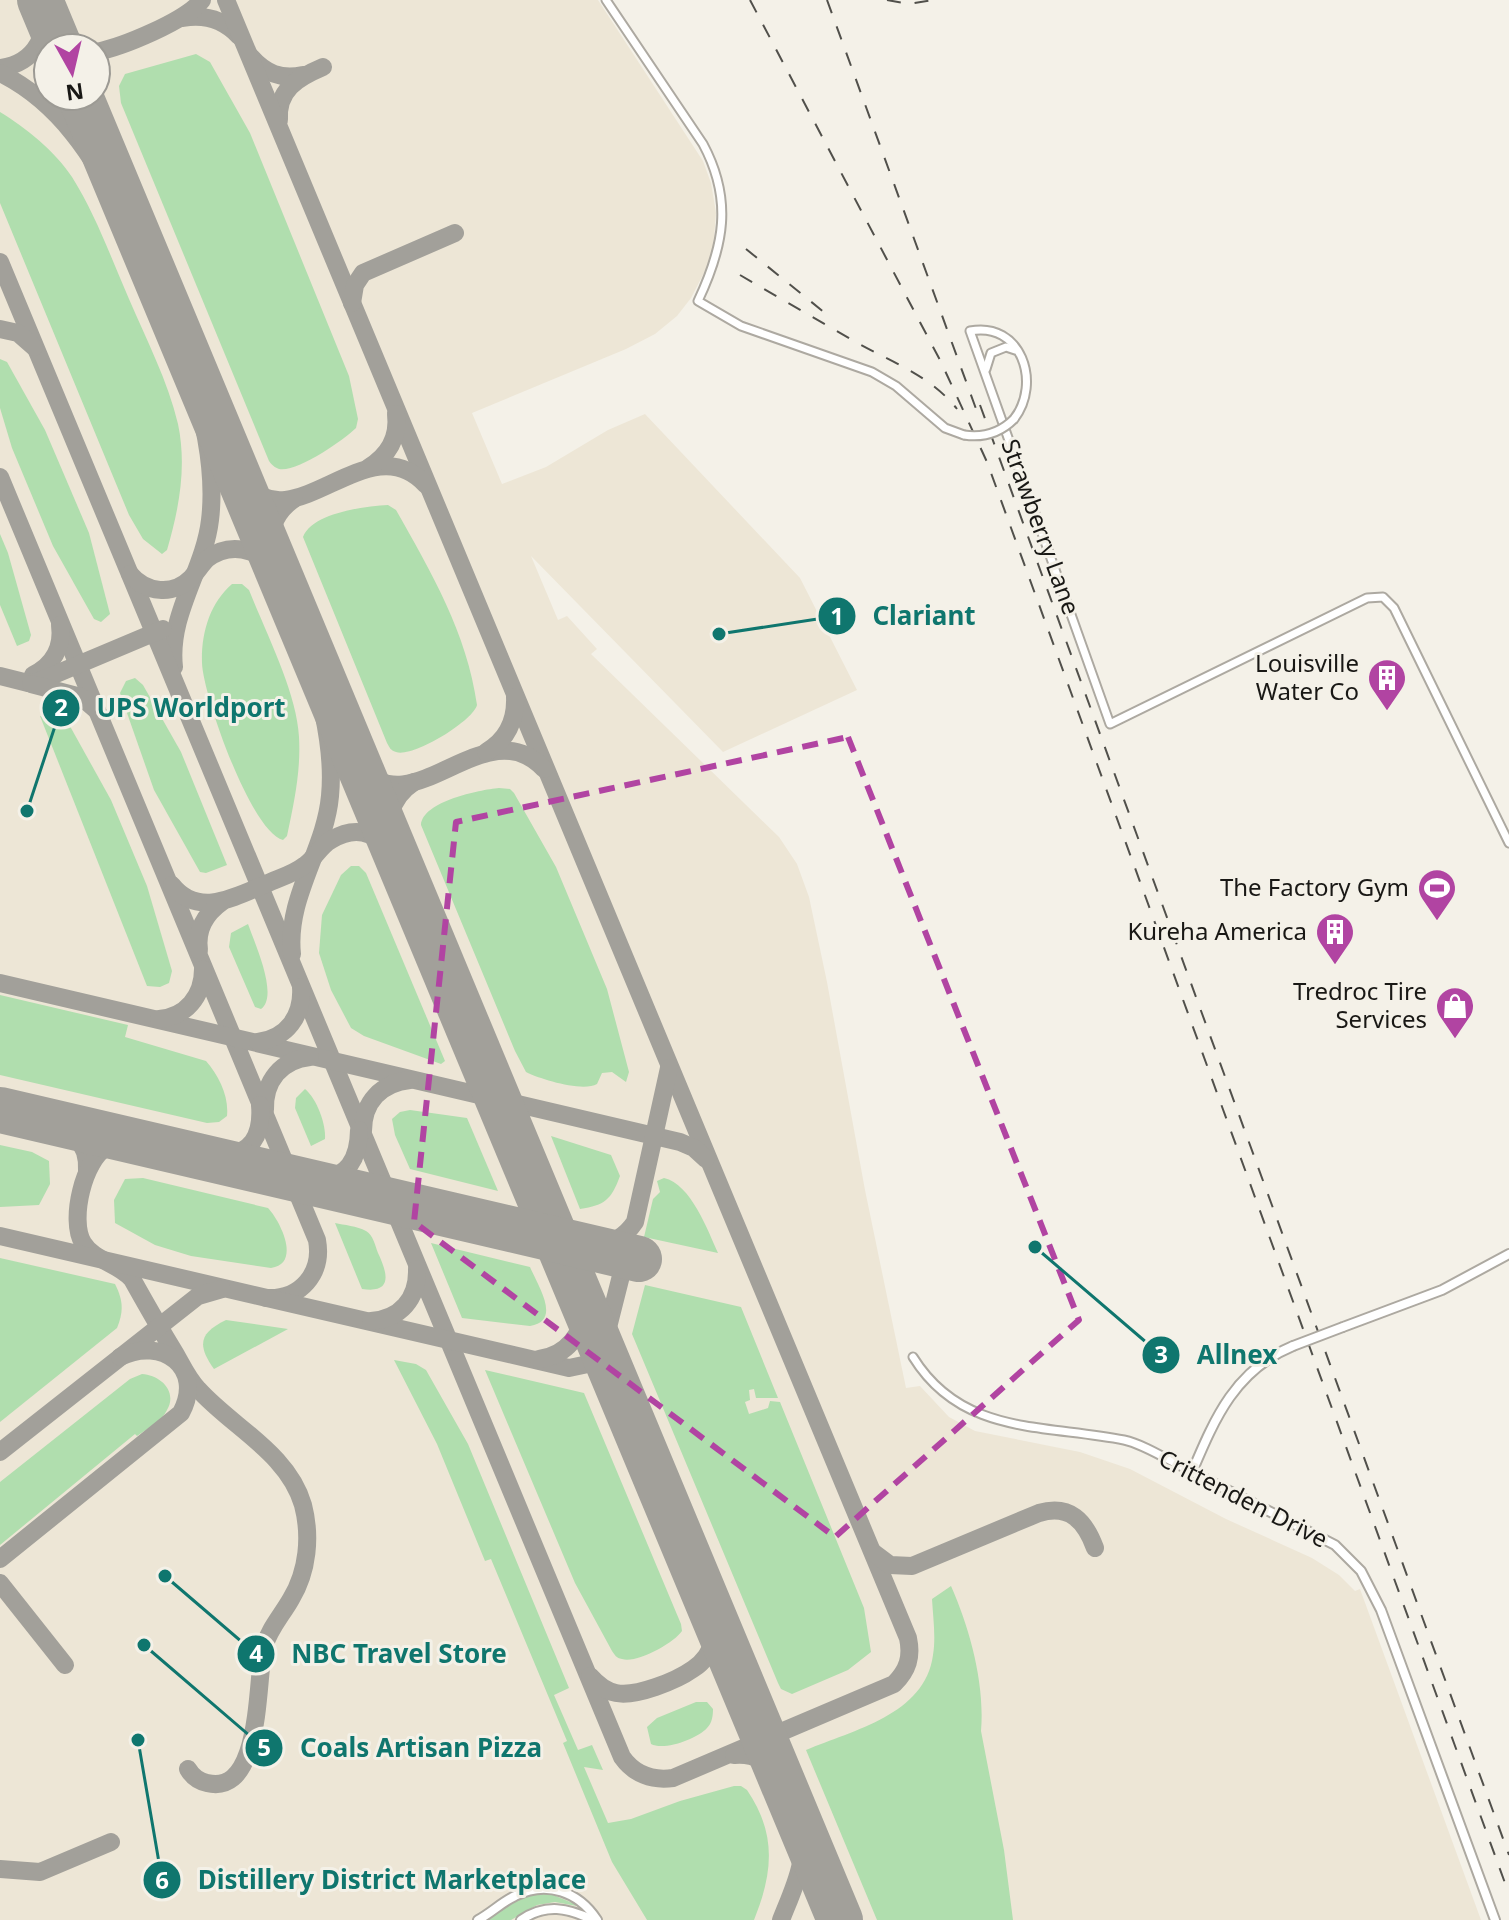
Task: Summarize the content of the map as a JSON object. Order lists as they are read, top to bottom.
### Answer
{
  "streets": {
    "main road": ["Crittenden Drive"],
    "street": ["Strawberry Lane"]
  },
  "places": {
    "other": [
      "Clariant",
      "UPS Worldport",
      "Allnex",
      "NBC Travel Store",
      "Coals Artisan Pizza",
      "Distillery District Marketplace"
    ],
    "building": ["Louisville Water Co", "Kureha America"],
    "sports": ["The Factory Gym"],
    "shop": ["Tredroc Tire Services"]
  },
  "north": "bottom"
}
